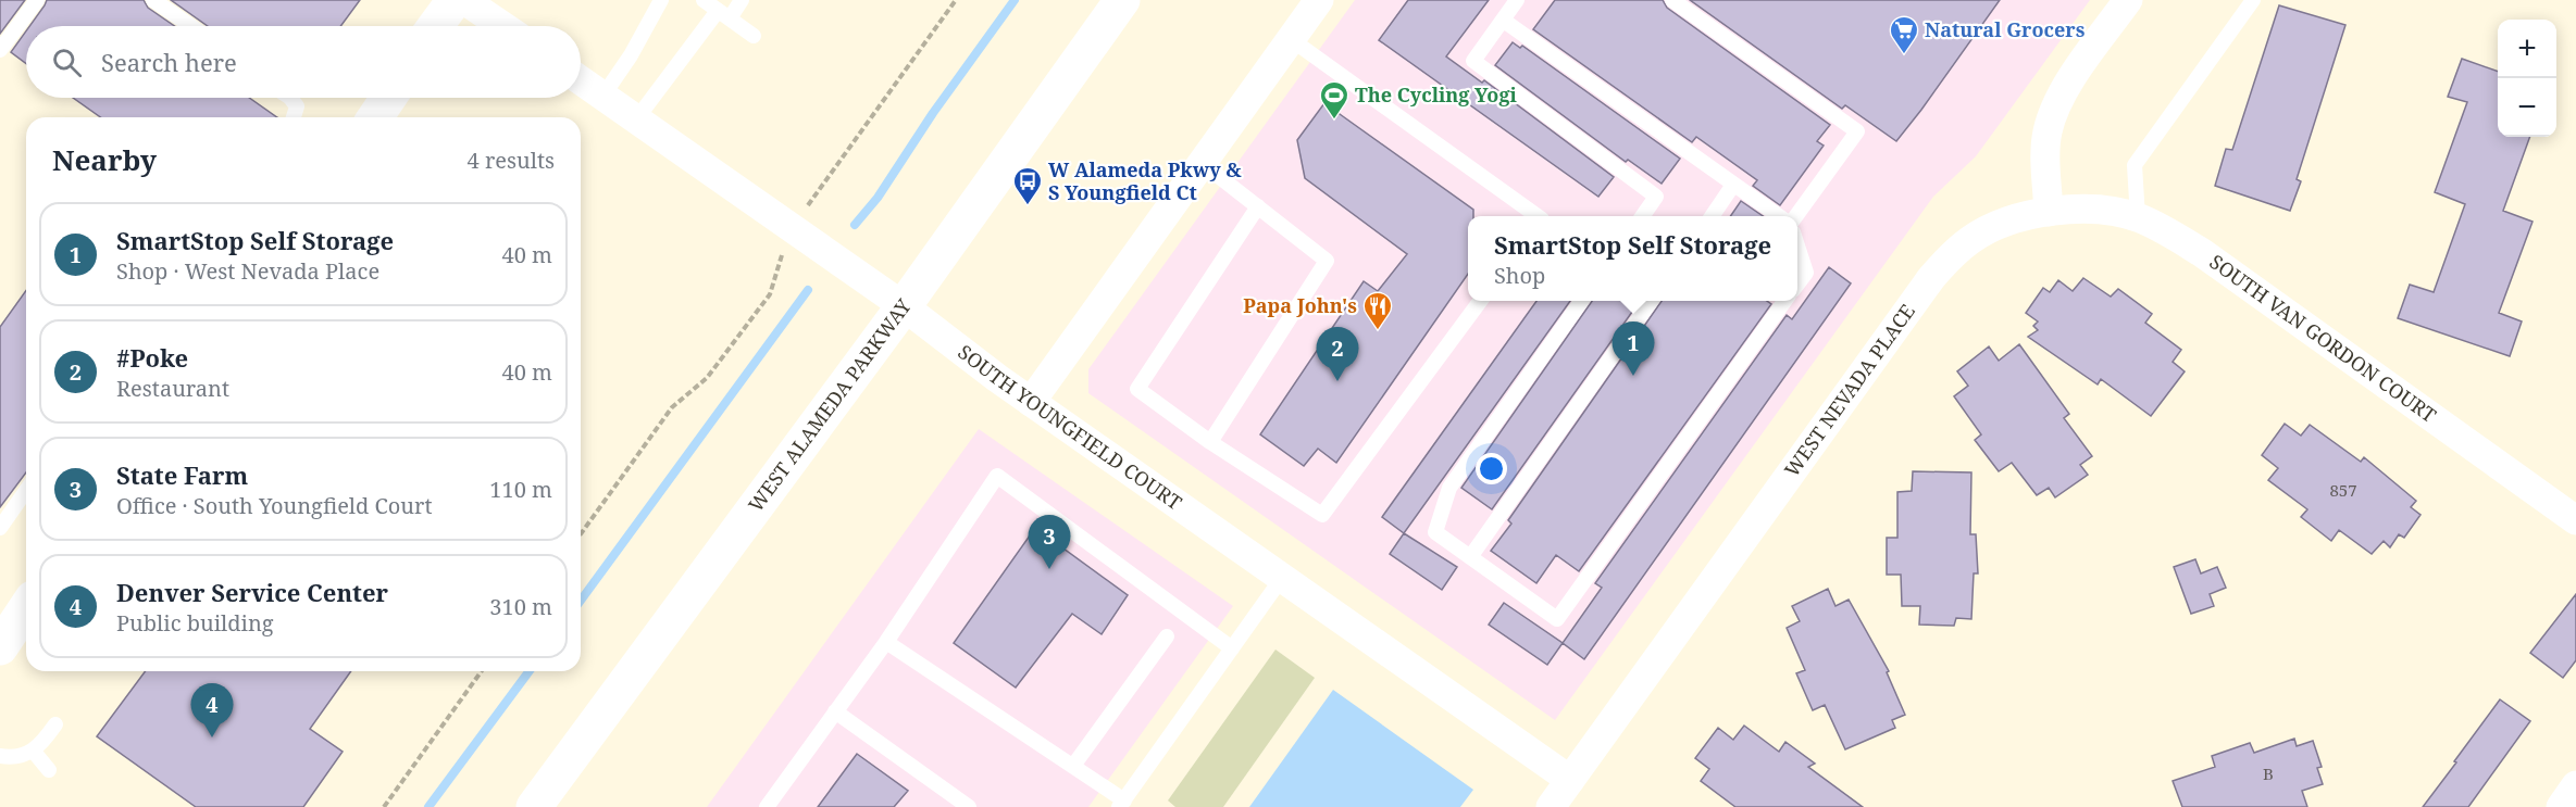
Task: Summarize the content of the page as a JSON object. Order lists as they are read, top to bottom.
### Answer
{
  "streets": {
    "main road": ["WEST ALAMEDA PARKWAY"],
    "street": ["SOUTH VAN GORDON COURT", "WEST NEVADA PLACE", "SOUTH YOUNGFIELD COURT"]
  },
  "crossings": [
    ["SOUTH VAN GORDON COURT", "WEST NEVADA PLACE"],
    ["WEST NEVADA PLACE", "SOUTH YOUNGFIELD COURT"],
    ["WEST ALAMEDA PARKWAY", "SOUTH YOUNGFIELD COURT"]
  ],
  "places": {
    "supermarket": ["Natural Grocers"],
    "sports": ["The Cycling Yogi"],
    "bus stop": ["W Alameda Pkwy & S Youngfield Ct"],
    "restaurant": ["Papa John's"]
  },
  "house_numbers": ["857", "B"],
  "page": {
    "map_buttons": ["+", "−"],
    "search": "Search here",
    "heading": ["Nearby", "4 results"],
    "list": [
      {
        "mark": "1",
        "name": "SmartStop Self Storage",
        "note": "Shop · West Nevada Place",
        "value": "40 m"
      },
      {
        "mark": "2",
        "name": "#Poke",
        "note": "Restaurant",
        "value": "40 m"
      },
      {
        "mark": "3",
        "name": "State Farm",
        "note": "Office · South Youngfield Court",
        "value": "110 m"
      },
      {
        "mark": "4",
        "name": "Denver Service Center",
        "note": "Public building",
        "value": "310 m"
      }
    ],
    "popup": ["SmartStop Self Storage", "Shop"],
    "pins": [
      "1",
      "2",
      "3",
      "4"
    ]
  }
}
